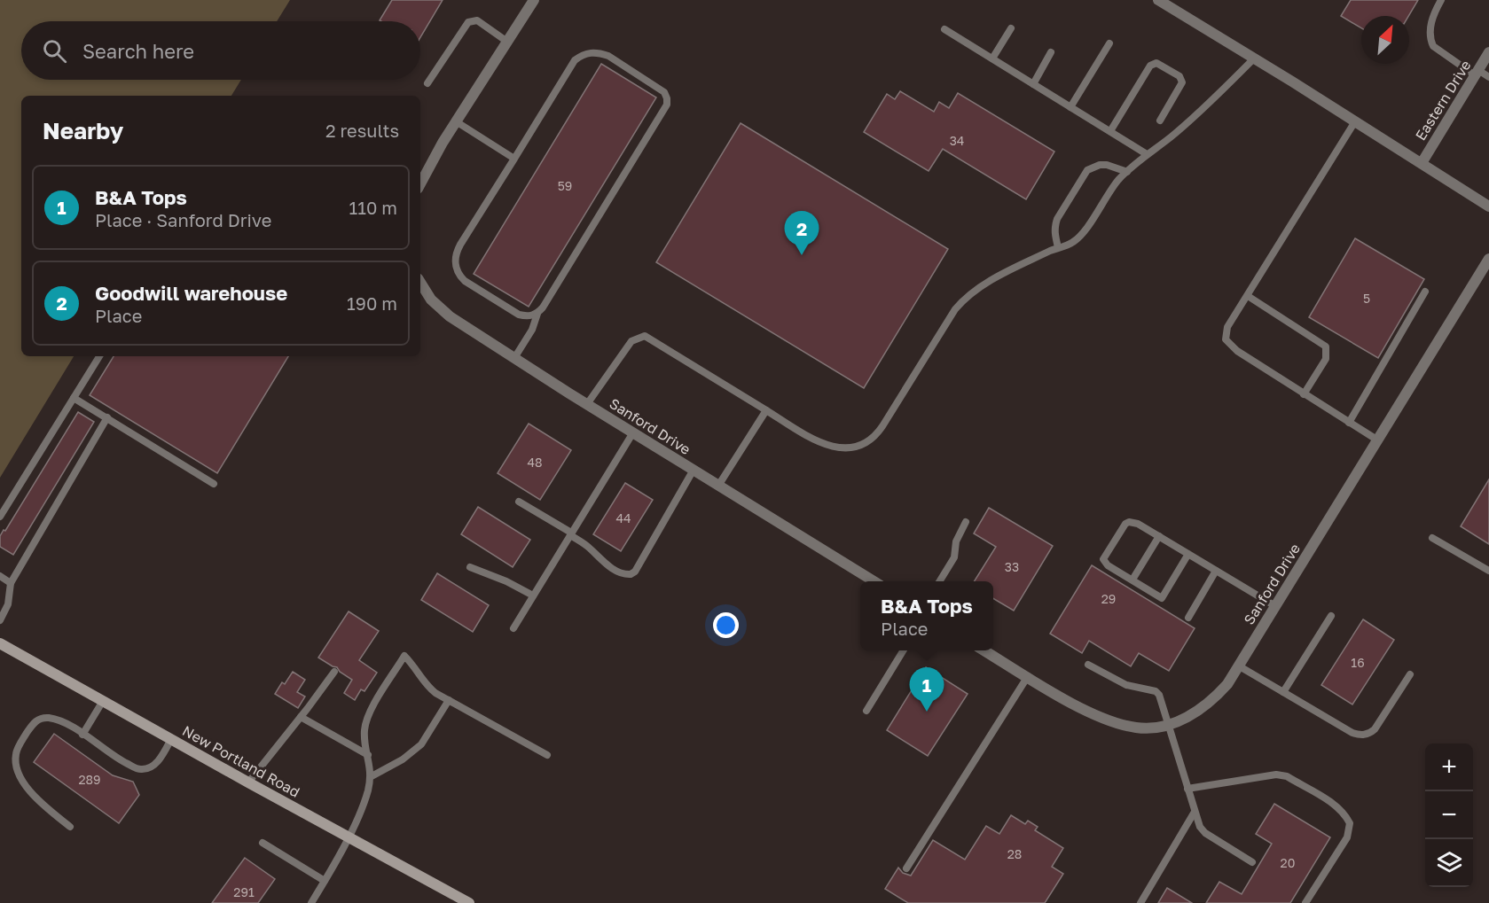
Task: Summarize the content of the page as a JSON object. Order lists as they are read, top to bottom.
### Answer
{
  "streets": {
    "street": ["Eastern Drive", "Sanford Drive", "New Portland Road"]
  },
  "house_numbers": [
    "34",
    "59",
    "5",
    "48",
    "44",
    "33",
    "29",
    "16",
    "289",
    "28",
    "20",
    "291"
  ],
  "north": "top right",
  "page": {
    "search": "Search here",
    "heading": ["Nearby", "2 results"],
    "list": [
      {
        "mark": "1",
        "name": "B&A Tops",
        "note": "Place · Sanford Drive",
        "value": "110 m"
      },
      {
        "mark": "2",
        "name": "Goodwill warehouse",
        "note": "Place",
        "value": "190 m"
      }
    ],
    "pins": ["2", "1"],
    "popup": ["B&A Tops", "Place"],
    "map_buttons": ["+", "−"]
  }
}
